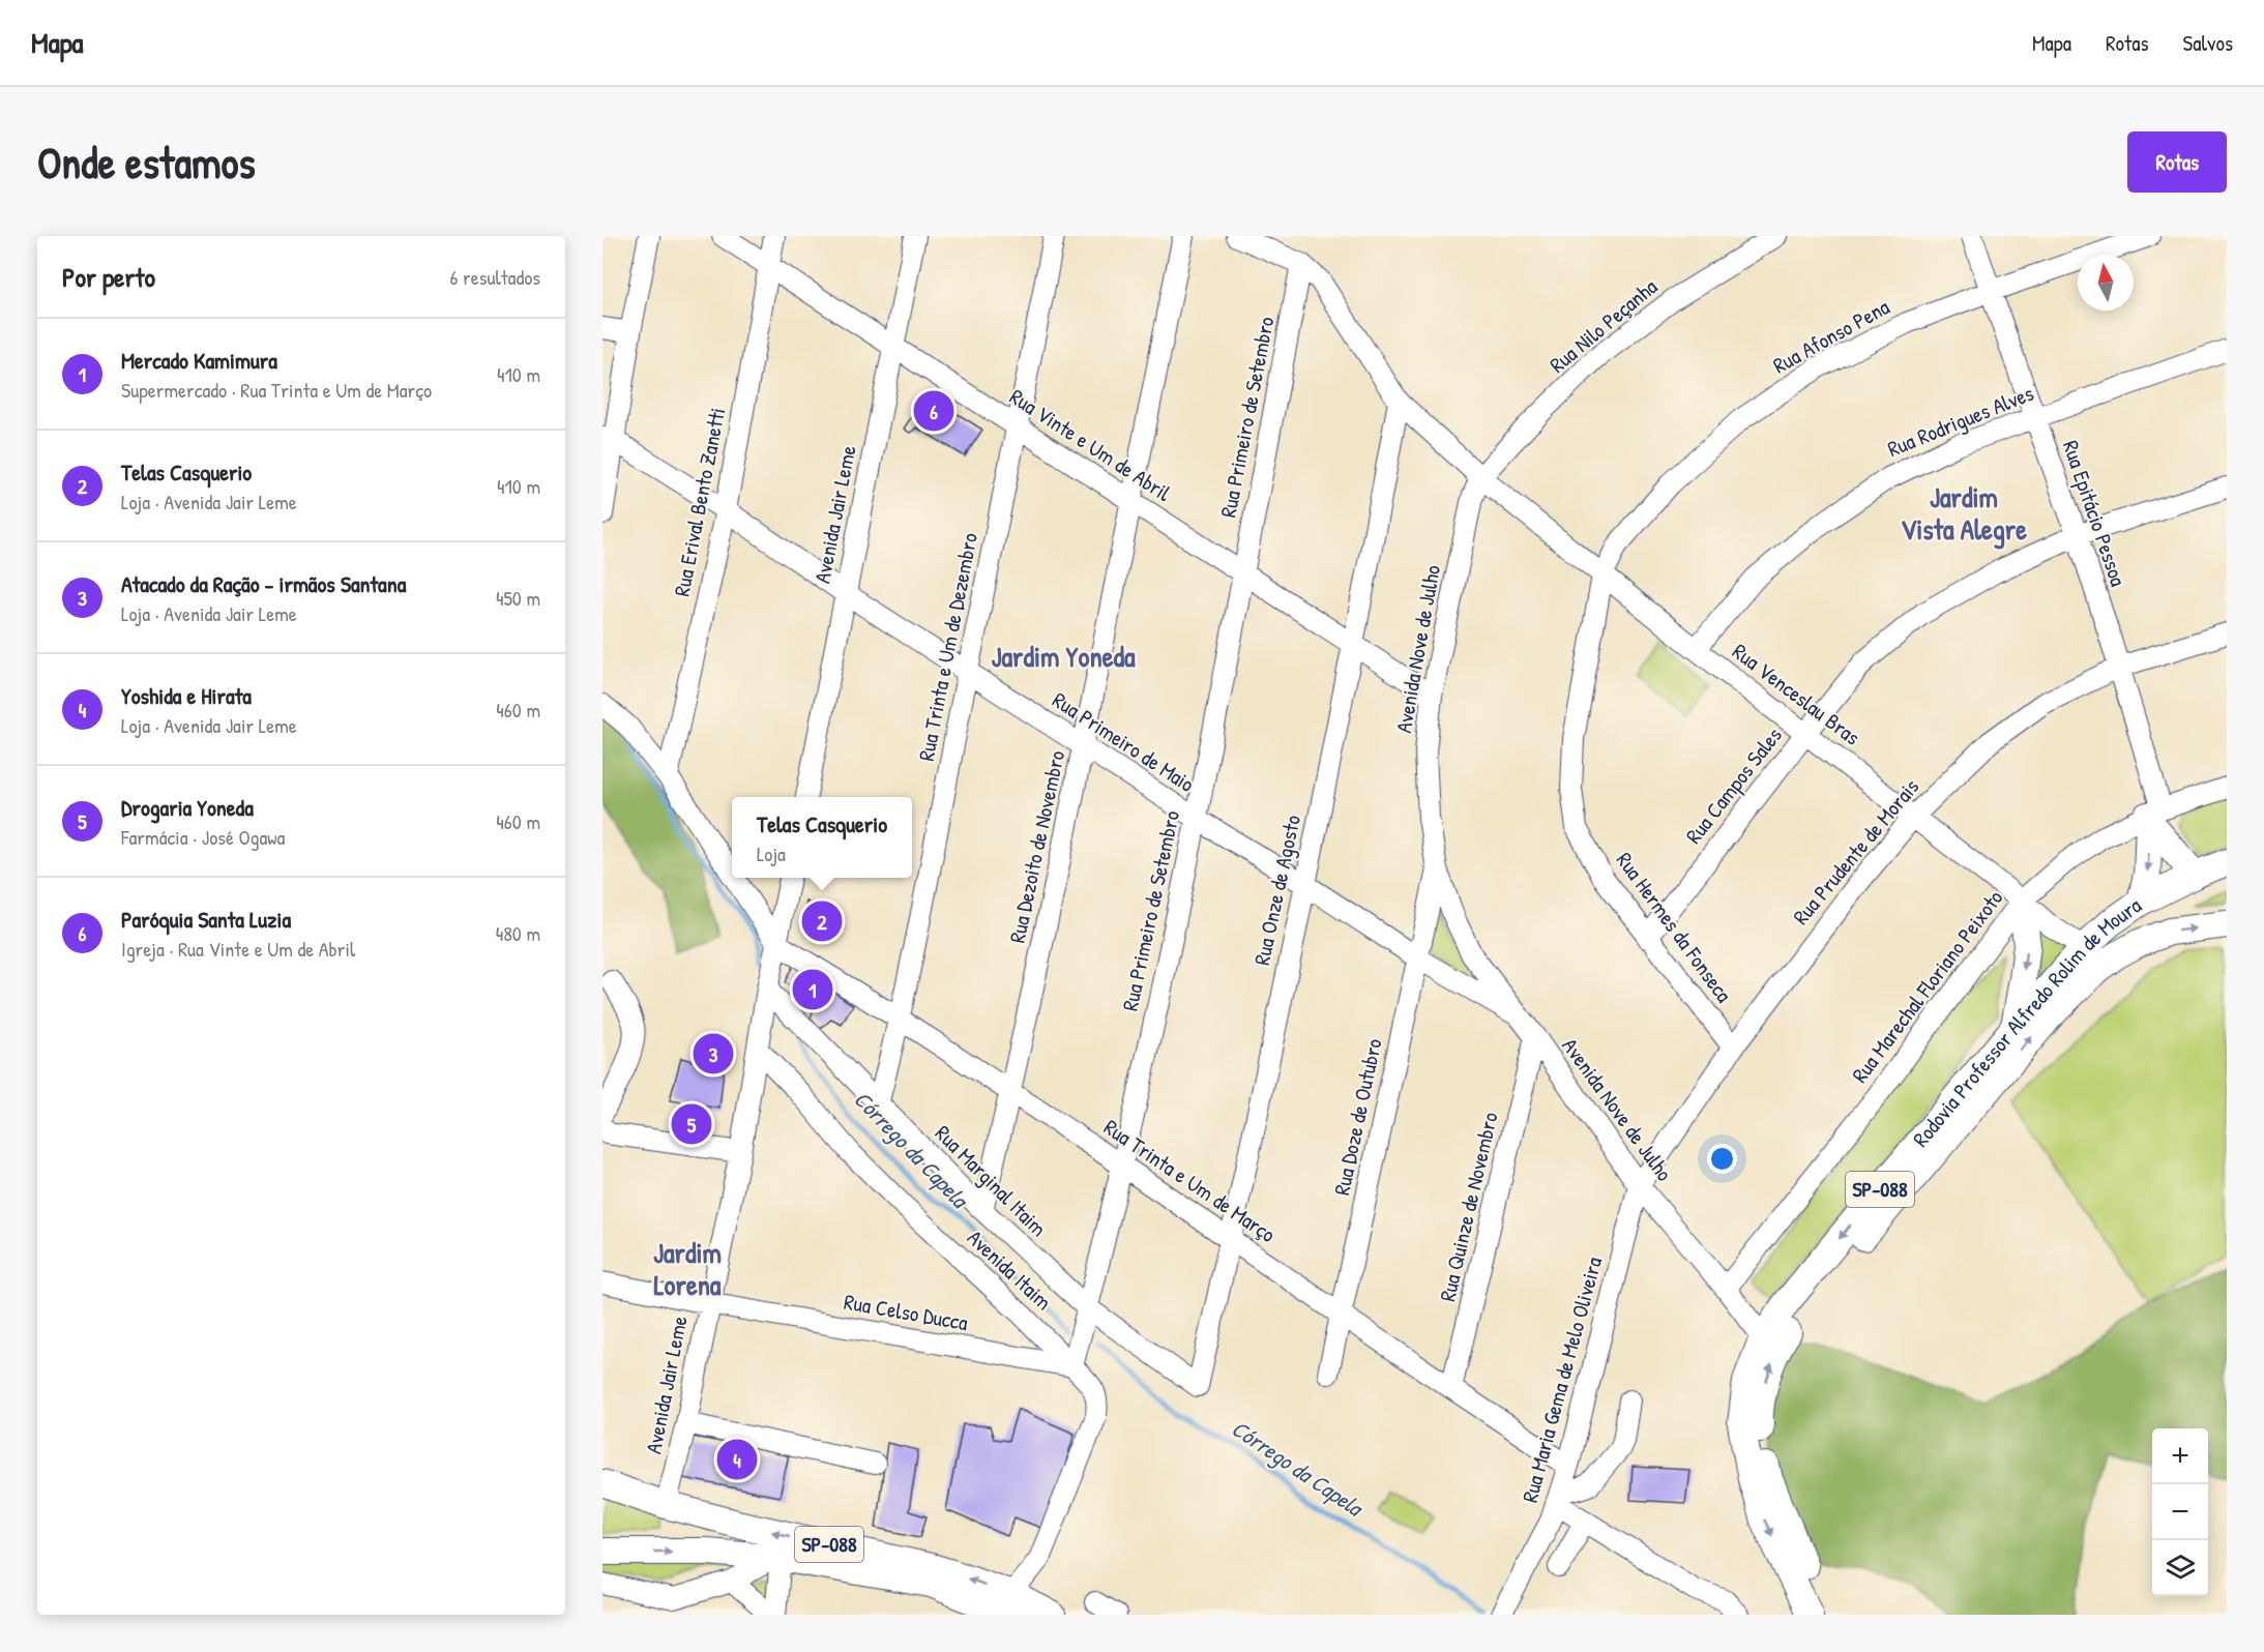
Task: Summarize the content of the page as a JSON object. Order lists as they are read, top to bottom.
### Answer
{
  "streets": {
    "main road": ["Rodovia Professor Alfredo Rolim de Moura", "SP-088"],
    "street": [
      "Rua Nilo Peçanha",
      "Rua Afonso Pena",
      "Rua Primeiro de Setembro",
      "Rua Rodrigues Alves",
      "Rua Vinte e Um de Abril",
      "Rua Erival Bento Zanetti",
      "Rua Epitácio Pessoa",
      "Avenida Jair Leme",
      "Rua Trinta e Um de Dezembro",
      "Avenida Nove de Julho",
      "Rua Venceslau Bras",
      "Rua Primeiro de Maio",
      "Rua Campos Sales",
      "Rua Dezoito de Novembro",
      "Rua Prudente de Morais",
      "Rua Onze de Agosto",
      "Rua Hermes da Fonseca",
      "Rua Marechal Floriano Peixoto",
      "Rua Doze de Outubro",
      "Rua Marginal Itaim",
      "Rua Trinta e Um de Março",
      "Rua Quinze de Novembro",
      "Avenida Itaim",
      "Rua Celso Ducca",
      "Rua Maria Gema de Melo Oliveira"
    ]
  },
  "crossings": [
    ["Rua Nilo Peçanha", "Avenida Nove de Julho"],
    ["Rua Nilo Peçanha", "Rua Venceslau Bras"],
    ["Rua Afonso Pena", "Rua Epitácio Pessoa"],
    ["Rua Afonso Pena", "Rua Venceslau Bras"],
    ["Rua Afonso Pena", "Rua Hermes da Fonseca"],
    ["Rua Primeiro de Setembro", "Rua Vinte e Um de Abril"],
    ["Rua Primeiro de Setembro", "Rua Primeiro de Maio"],
    ["Rua Primeiro de Setembro", "Rua Marginal Itaim"],
    ["Rua Primeiro de Setembro", "Rua Trinta e Um de Março"],
    ["Rua Primeiro de Setembro", "Avenida Itaim"],
    ["Rua Primeiro de Setembro", "Rua Celso Ducca"],
    ["Rua Rodrigues Alves", "Rua Epitácio Pessoa"],
    ["Rua Rodrigues Alves", "Rua Venceslau Bras"],
    ["Rua Vinte e Um de Abril", "Rua Erival Bento Zanetti"],
    ["Rua Vinte e Um de Abril", "Avenida Jair Leme"],
    ["Rua Vinte e Um de Abril", "Rua Trinta e Um de Dezembro"],
    ["Rua Vinte e Um de Abril", "Avenida Nove de Julho"],
    ["Rua Vinte e Um de Abril", "Rua Dezoito de Novembro"],
    ["Rua Vinte e Um de Abril", "Rua Onze de Agosto"],
    ["Rua Erival Bento Zanetti", "Rua Primeiro de Maio"],
    ["Rua Epitácio Pessoa", "Rua Campos Sales"],
    ["Rua Epitácio Pessoa", "Rua Prudente de Morais"],
    ["Rua Epitácio Pessoa", "Rua Marechal Floriano Peixoto"],
    ["Avenida Jair Leme", "Rua Primeiro de Maio"],
    ["Avenida Jair Leme", "Rua Marginal Itaim"],
    ["Avenida Jair Leme", "Rua Trinta e Um de Março"],
    ["Avenida Jair Leme", "SP-088"],
    ["Avenida Jair Leme", "Avenida Itaim"],
    ["Avenida Jair Leme", "Rua Celso Ducca"],
    ["Rua Trinta e Um de Dezembro", "Rua Primeiro de Maio"],
    ["Rua Trinta e Um de Dezembro", "Rua Marginal Itaim"],
    ["Rua Trinta e Um de Dezembro", "Rua Trinta e Um de Março"],
    ["Avenida Nove de Julho", "Rua Venceslau Bras"],
    ["Avenida Nove de Julho", "Rua Primeiro de Maio"],
    ["Avenida Nove de Julho", "Rua Prudente de Morais"],
    ["Avenida Nove de Julho", "Rua Marechal Floriano Peixoto"],
    ["Avenida Nove de Julho", "Rodovia Professor Alfredo Rolim de Moura"],
    ["Avenida Nove de Julho", "Rua Doze de Outubro"],
    ["Avenida Nove de Julho", "Rua Quinze de Novembro"],
    ["Avenida Nove de Julho", "Rua Maria Gema de Melo Oliveira"],
    ["Rua Venceslau Bras", "Rua Campos Sales"],
    ["Rua Venceslau Bras", "Rua Prudente de Morais"],
    ["Rua Venceslau Bras", "Rua Hermes da Fonseca"],
    ["Rua Venceslau Bras", "Rua Marechal Floriano Peixoto"],
    ["Rua Venceslau Bras", "Rodovia Professor Alfredo Rolim de Moura"],
    ["Rua Primeiro de Maio", "Rua Dezoito de Novembro"],
    ["Rua Primeiro de Maio", "Rua Onze de Agosto"],
    ["Rua Primeiro de Maio", "Rua Doze de Outubro"],
    ["Rua Campos Sales", "Rua Hermes da Fonseca"],
    ["Rua Dezoito de Novembro", "Rua Marginal Itaim"],
    ["Rua Dezoito de Novembro", "Rua Trinta e Um de Março"],
    ["Rua Prudente de Morais", "Rua Hermes da Fonseca"],
    ["Rua Prudente de Morais", "Rua Maria Gema de Melo Oliveira"],
    ["Rua Onze de Agosto", "Rua Marginal Itaim"],
    ["Rua Onze de Agosto", "Rua Trinta e Um de Março"],
    ["Rua Doze de Outubro", "Rua Trinta e Um de Março"],
    ["Rua Trinta e Um de Março", "Rua Quinze de Novembro"],
    ["Rua Trinta e Um de Março", "Rua Maria Gema de Melo Oliveira"],
    ["Avenida Itaim", "Rua Celso Ducca"]
  ],
  "districts": ["Jardim Vista Alegre", "Jardim Yoneda", "Jardim Lorena"],
  "water": ["Córrego da Capela"],
  "north": "top",
  "page": {
    "header": "Mapa",
    "nav": ["Mapa", "Rotas", "Salvos"],
    "buttons": "Rotas",
    "title": "Onde estamos",
    "heading": ["Por perto", "6 resultados"],
    "list": [
      {
        "mark": "1",
        "name": "Mercado Kamimura",
        "note": "Supermercado · Rua Trinta e Um de Março",
        "value": "410 m"
      },
      {
        "mark": "2",
        "name": "Telas Casquerio",
        "note": "Loja · Avenida Jair Leme",
        "value": "410 m"
      },
      {
        "mark": "3",
        "name": "Atacado da Ração - irmãos Santana",
        "note": "Loja · Avenida Jair Leme",
        "value": "450 m"
      },
      {
        "mark": "4",
        "name": "Yoshida e Hirata",
        "note": "Loja · Avenida Jair Leme",
        "value": "460 m"
      },
      {
        "mark": "5",
        "name": "Drogaria Yoneda",
        "note": "Farmácia · José Ogawa",
        "value": "460 m"
      },
      {
        "mark": "6",
        "name": "Paróquia Santa Luzia",
        "note": "Igreja · Rua Vinte e Um de Abril",
        "value": "480 m"
      }
    ],
    "pins": [
      "6",
      "2",
      "1",
      "3",
      "5",
      "4"
    ],
    "popup": ["Telas Casquerio", "Loja"],
    "map_buttons": ["+", "−"]
  }
}
